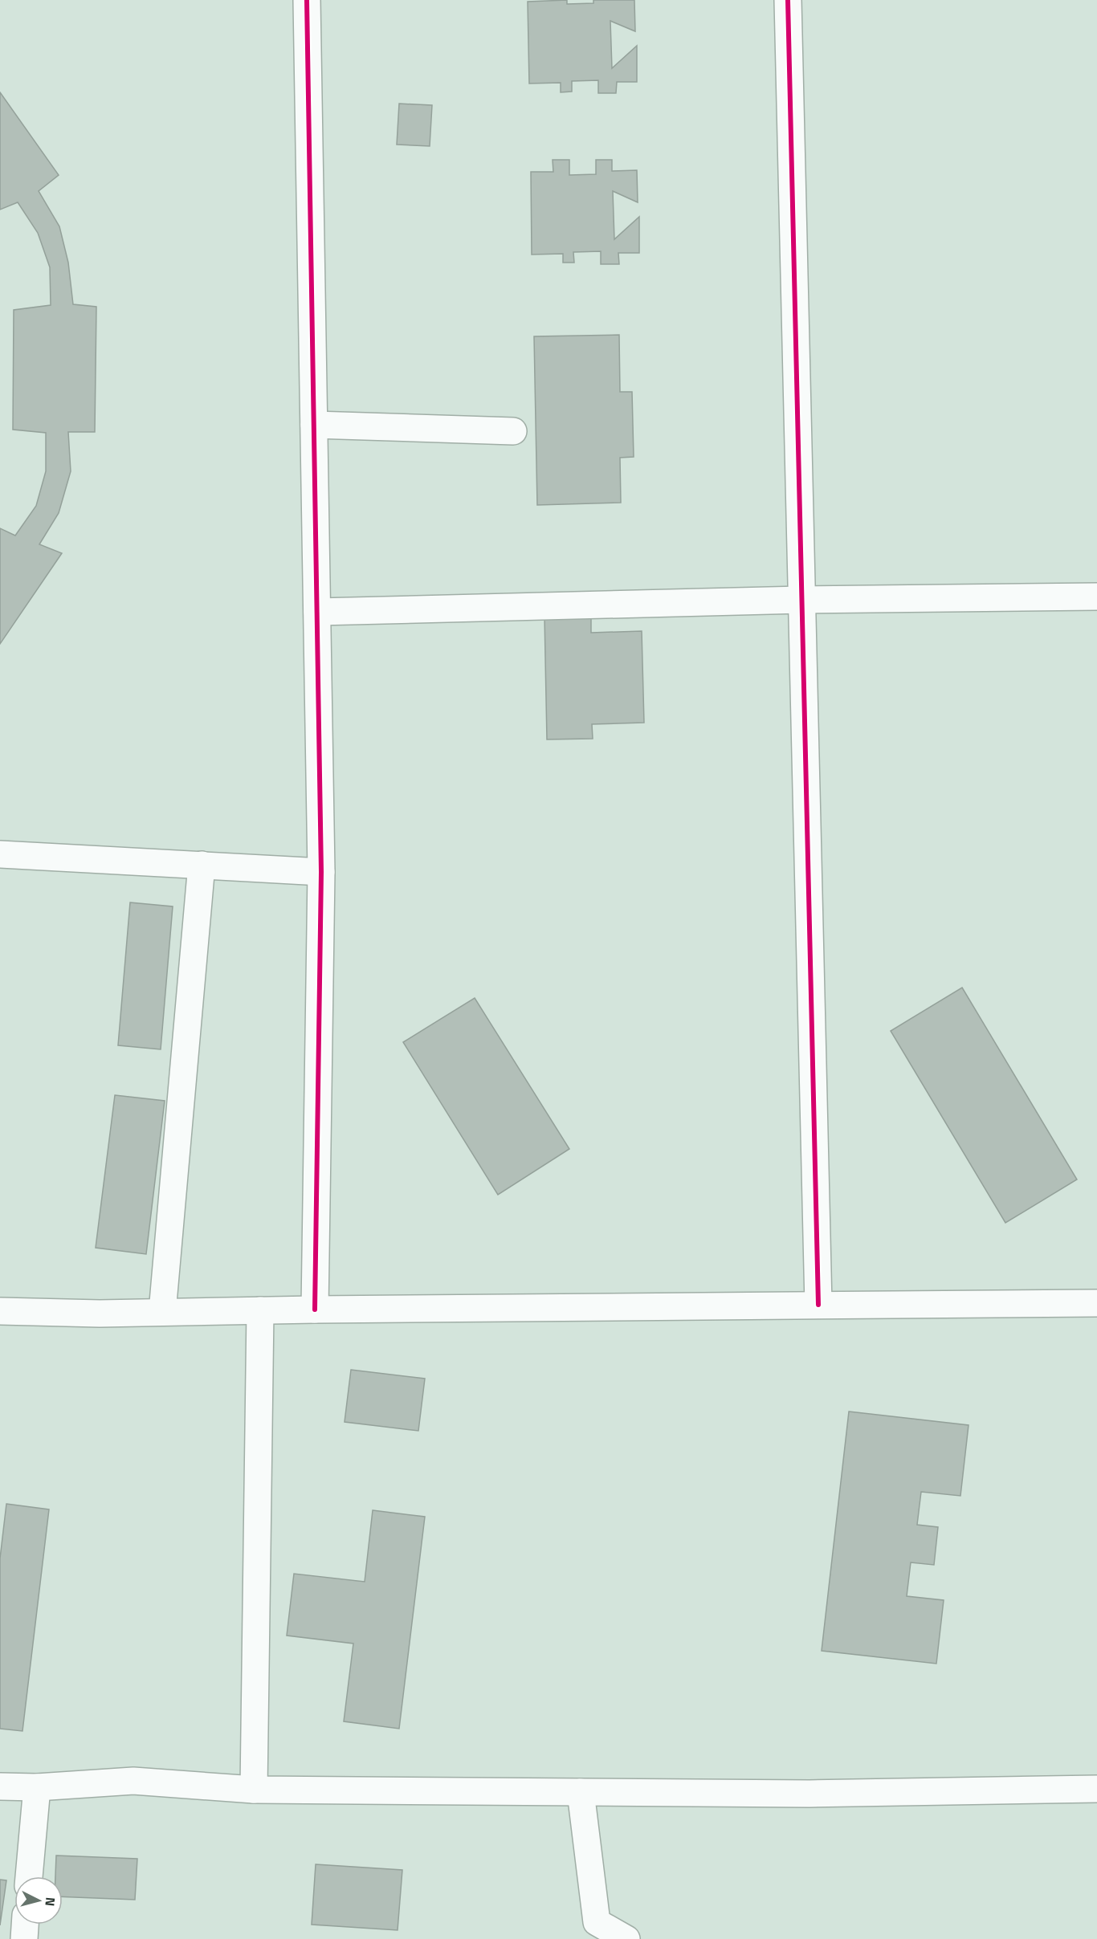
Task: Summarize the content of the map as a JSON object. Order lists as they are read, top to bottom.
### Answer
{
  "north": "right"
}
